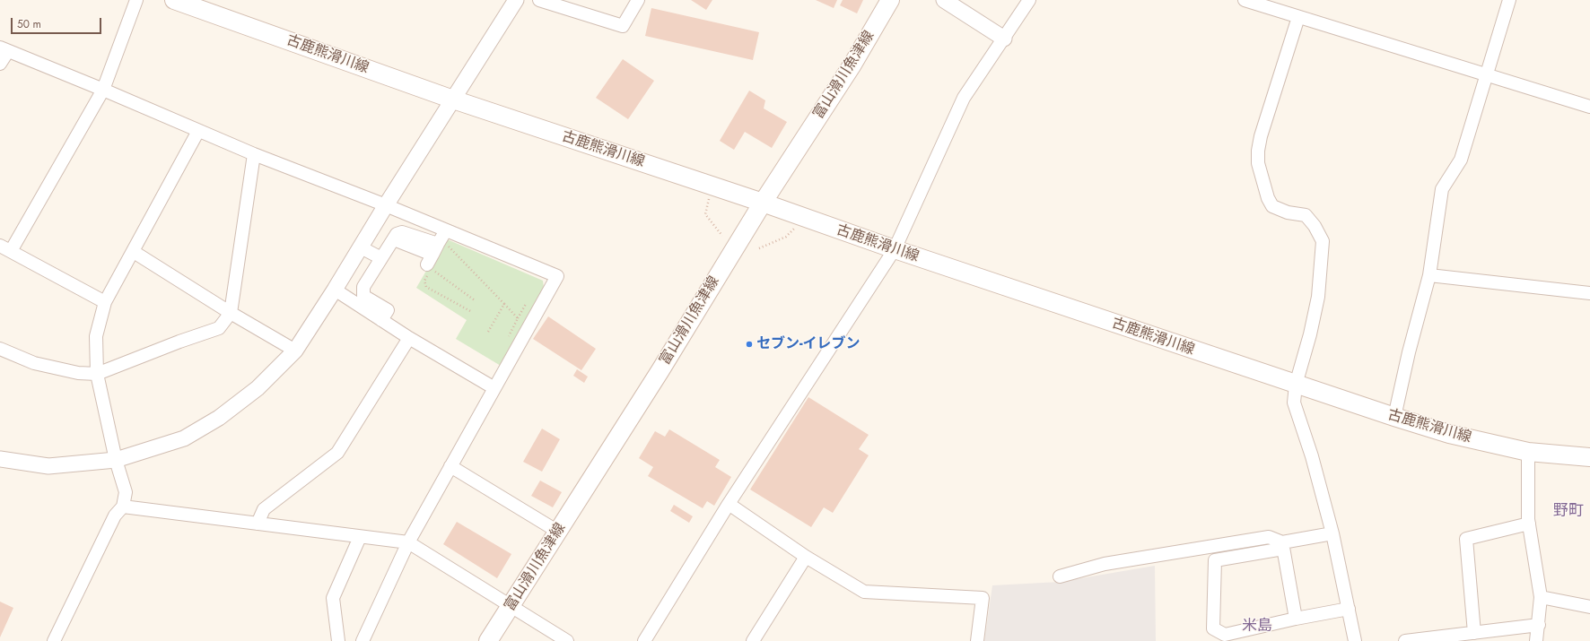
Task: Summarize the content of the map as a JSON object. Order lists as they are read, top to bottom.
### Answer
{
  "streets": {
    "main road": ["古鹿熊滑川線", "富山滑川魚津線"]
  },
  "crossings": [
    ["古鹿熊滑川線", "富山滑川魚津線"]
  ],
  "districts": ["野町", "米島"],
  "places": ["セブン-イレブン"],
  "scale_bar": "50 m"
}
